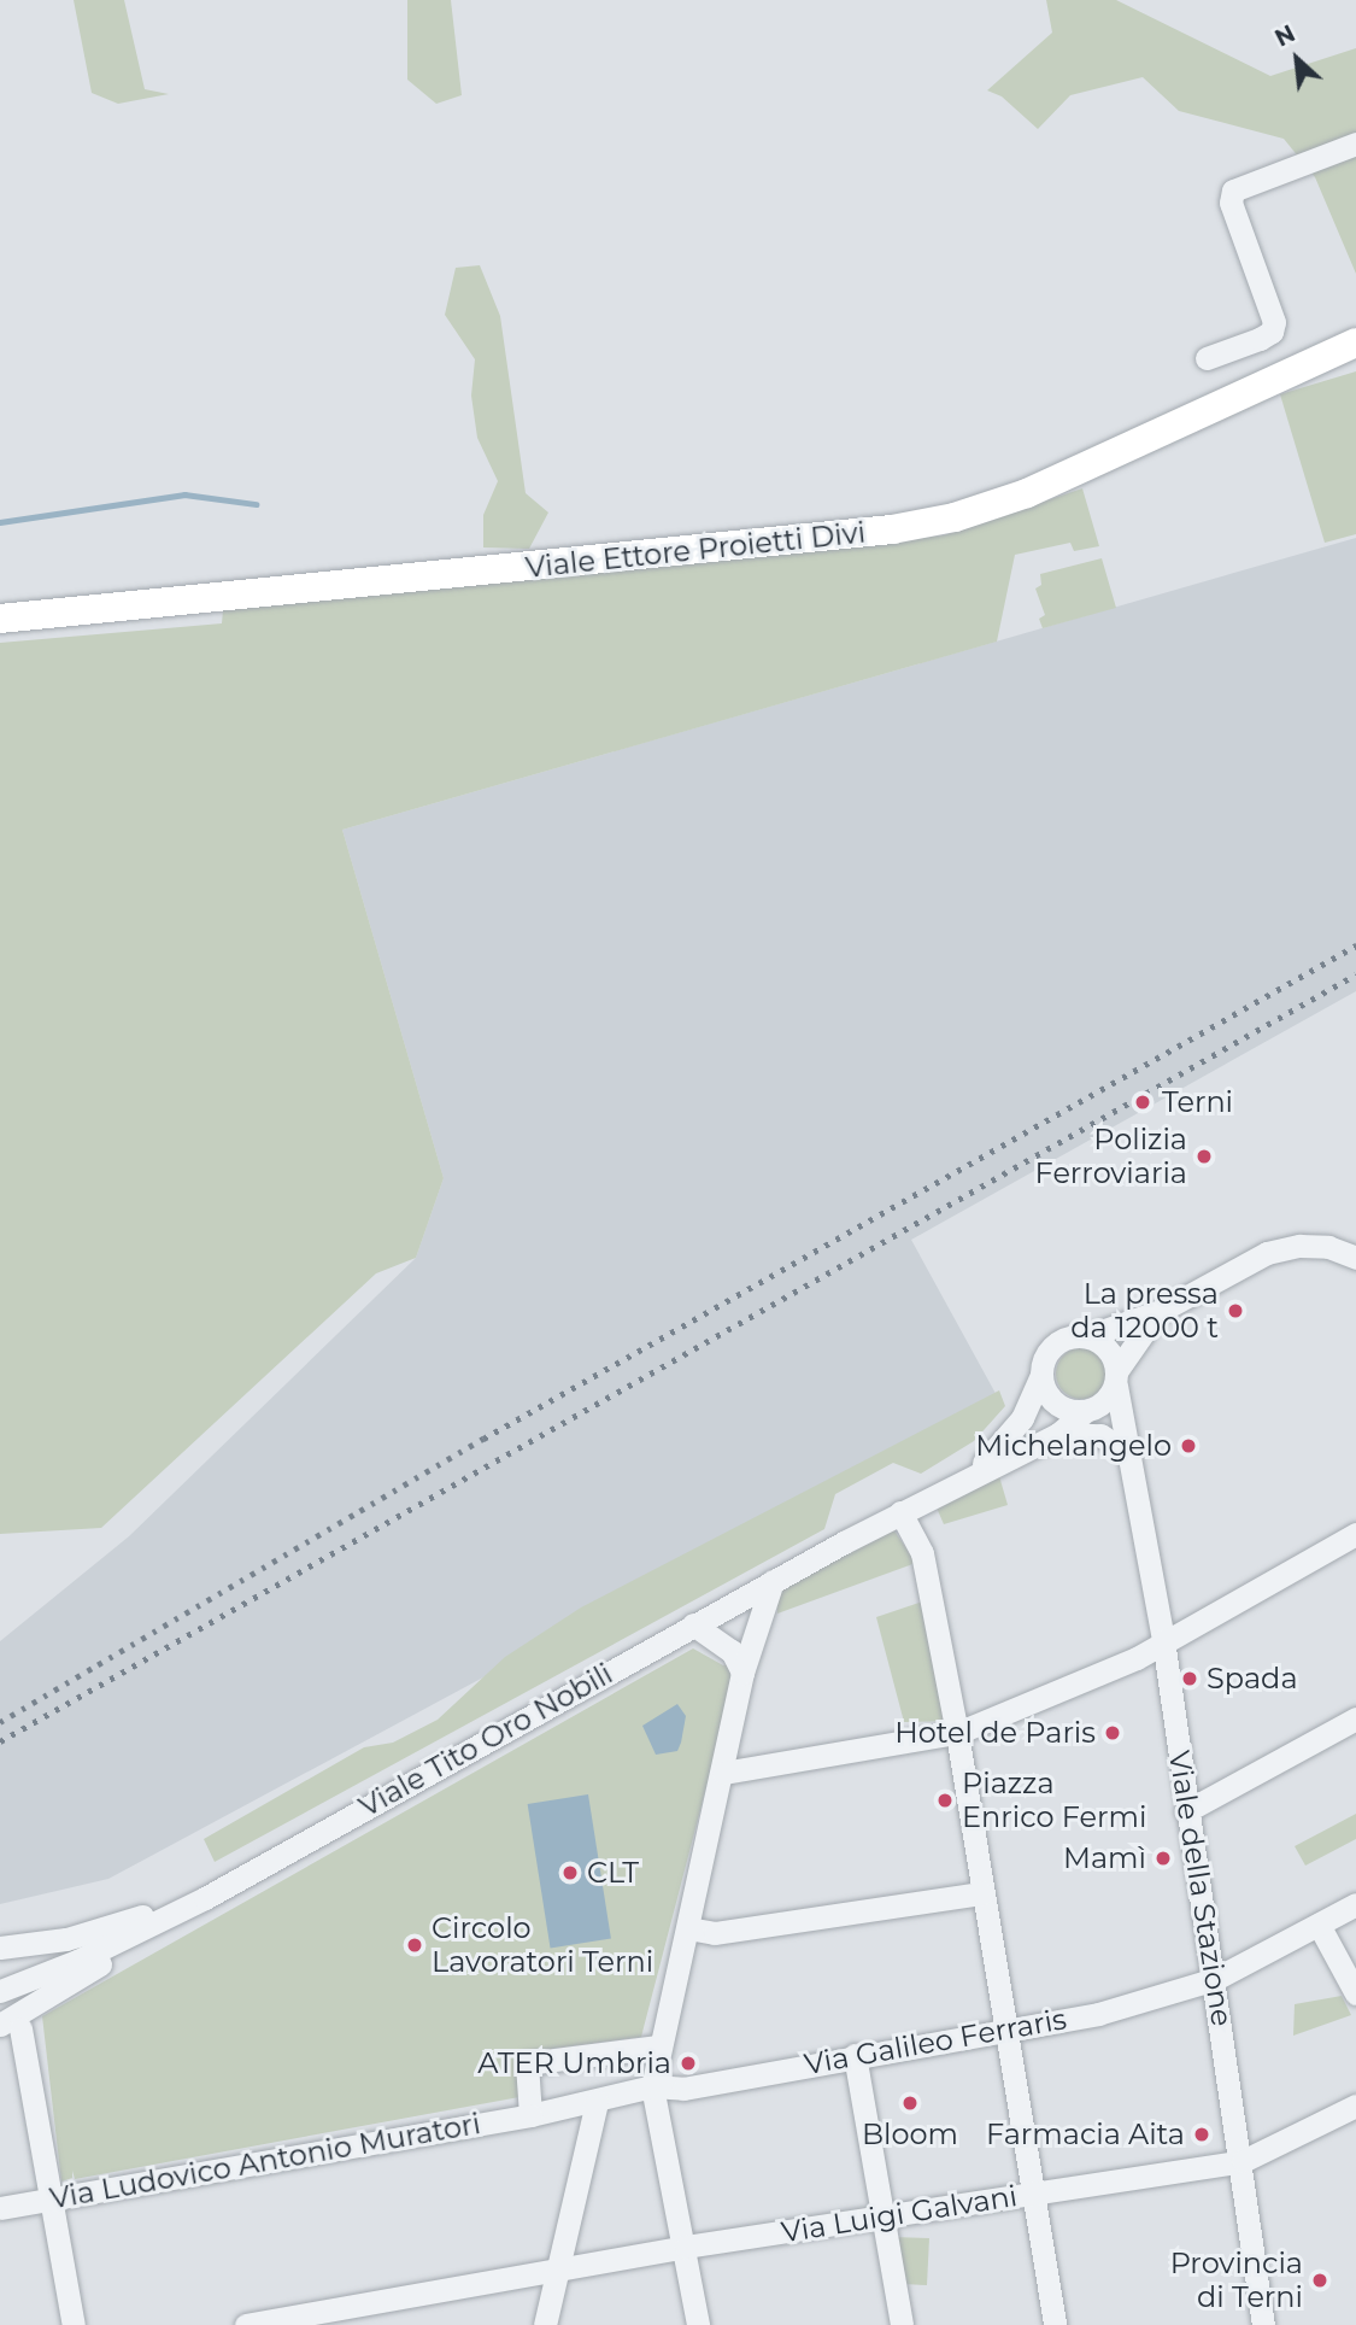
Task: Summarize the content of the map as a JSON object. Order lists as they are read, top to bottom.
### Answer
{
  "streets": {
    "main road": ["Viale Ettore Proietti Divi"],
    "street": [
      "Viale Tito Oro Nobili",
      "Viale della Stazione",
      "Via Galileo Ferraris",
      "Via Ludovico Antonio Muratori",
      "Via Luigi Galvani"
    ]
  },
  "crossings": [
    ["Viale Tito Oro Nobili", "Viale della Stazione"],
    ["Viale della Stazione", "Via Galileo Ferraris"],
    ["Viale della Stazione", "Via Luigi Galvani"],
    ["Via Galileo Ferraris", "Via Ludovico Antonio Muratori"]
  ],
  "places": [
    "Terni",
    "Polizia Ferroviaria",
    "La pressa da 12000 t",
    "Michelangelo",
    "Spada",
    "Hotel de Paris",
    "Piazza Enrico Fermi",
    "Mamì",
    "CLT",
    "Circolo Lavoratori Terni",
    "ATER Umbria",
    "Bloom",
    "Farmacia Aita",
    "Provincia di Terni"
  ],
  "north": "top left"
}
